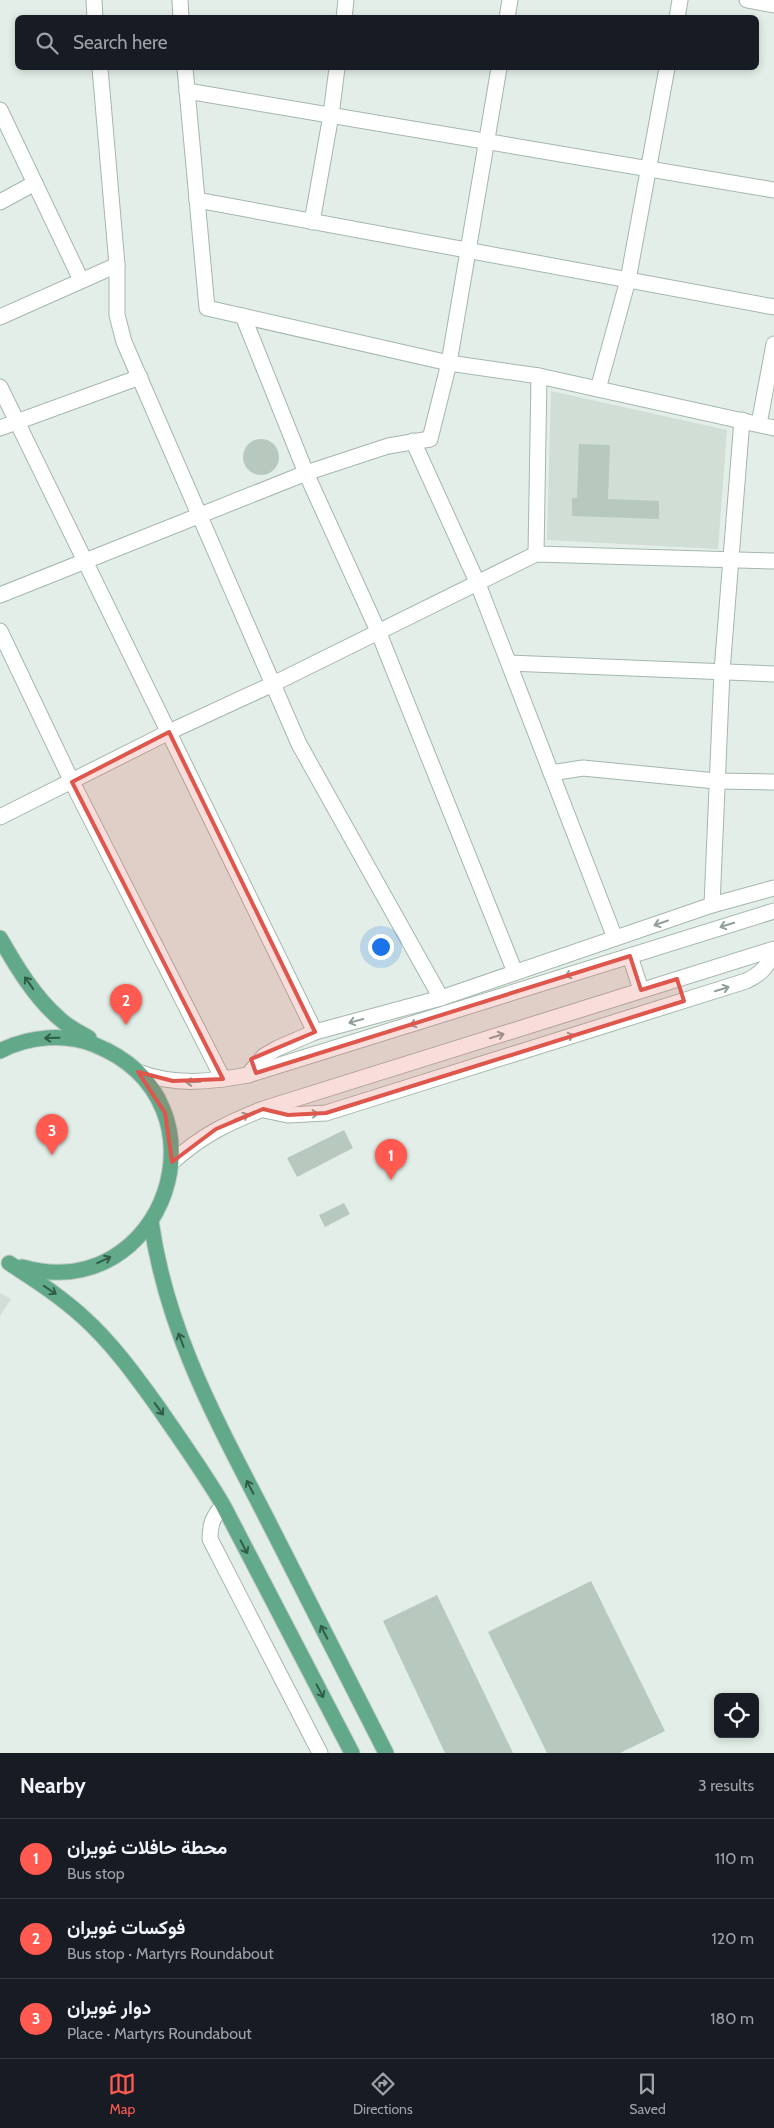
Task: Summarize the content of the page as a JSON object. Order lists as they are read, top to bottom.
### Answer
{
  "page": {
    "search": "Search here",
    "pins": ["2", "3", "1"],
    "heading": ["Nearby", "3 results"],
    "list": [
      {
        "mark": "1",
        "name": "محطة حافلات غويران",
        "note": "Bus stop",
        "value": "110 m"
      },
      {
        "mark": "2",
        "name": "فوكسات غويران",
        "note": "Bus stop · Martyrs Roundabout",
        "value": "120 m"
      },
      {
        "mark": "3",
        "name": "دوار غويران",
        "note": "Place · Martyrs Roundabout",
        "value": "180 m"
      }
    ],
    "nav": ["Map", "Directions", "Saved"]
  }
}
